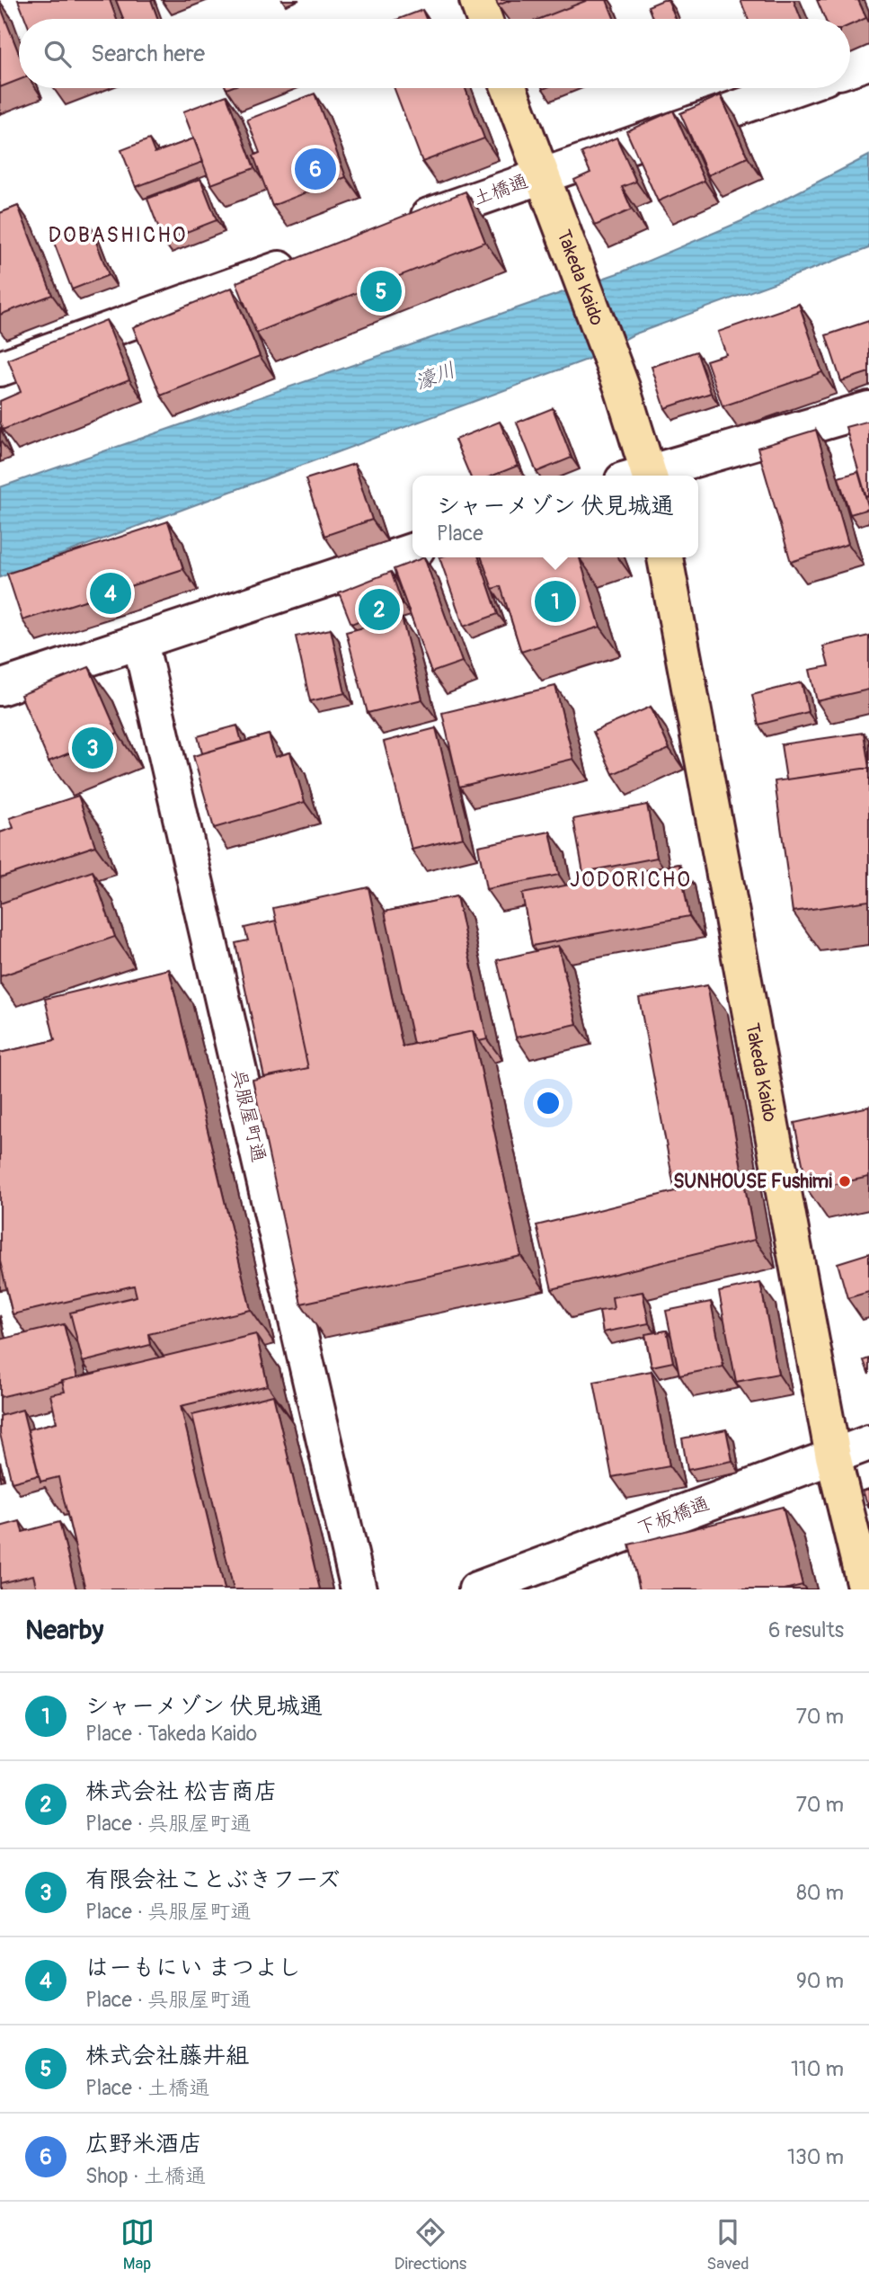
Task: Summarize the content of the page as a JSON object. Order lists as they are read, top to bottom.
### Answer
{
  "streets": {
    "main road": ["Takeda Kaido"],
    "street": ["土橋通", "呉服屋町通", "下板橋通"]
  },
  "crossings": [
    ["土橋通", "Takeda Kaido"],
    ["Takeda Kaido", "下板橋通"]
  ],
  "districts": ["DOBASHICHO", "JODORICHO"],
  "water": ["濠川"],
  "places": ["SUNHOUSE Fushimi"],
  "page": {
    "search": "Search here",
    "pins": [
      "6",
      "5",
      "4",
      "1",
      "2",
      "3"
    ],
    "popup": ["シャーメゾン 伏見城通", "Place"],
    "heading": ["Nearby", "6 results"],
    "list": [
      {
        "mark": "1",
        "name": "シャーメゾン 伏見城通",
        "note": "Place · Takeda Kaido",
        "value": "70 m"
      },
      {
        "mark": "2",
        "name": "株式会社 松吉商店",
        "note": "Place · 呉服屋町通",
        "value": "70 m"
      },
      {
        "mark": "3",
        "name": "有限会社ことぶきフーズ",
        "note": "Place · 呉服屋町通",
        "value": "80 m"
      },
      {
        "mark": "4",
        "name": "はーもにい まつよし",
        "note": "Place · 呉服屋町通",
        "value": "90 m"
      },
      {
        "mark": "5",
        "name": "株式会社藤井組",
        "note": "Place · 土橋通",
        "value": "110 m"
      },
      {
        "mark": "6",
        "name": "広野米酒店",
        "note": "Shop · 土橋通",
        "value": "130 m"
      }
    ],
    "nav": ["Map", "Directions", "Saved"]
  }
}
